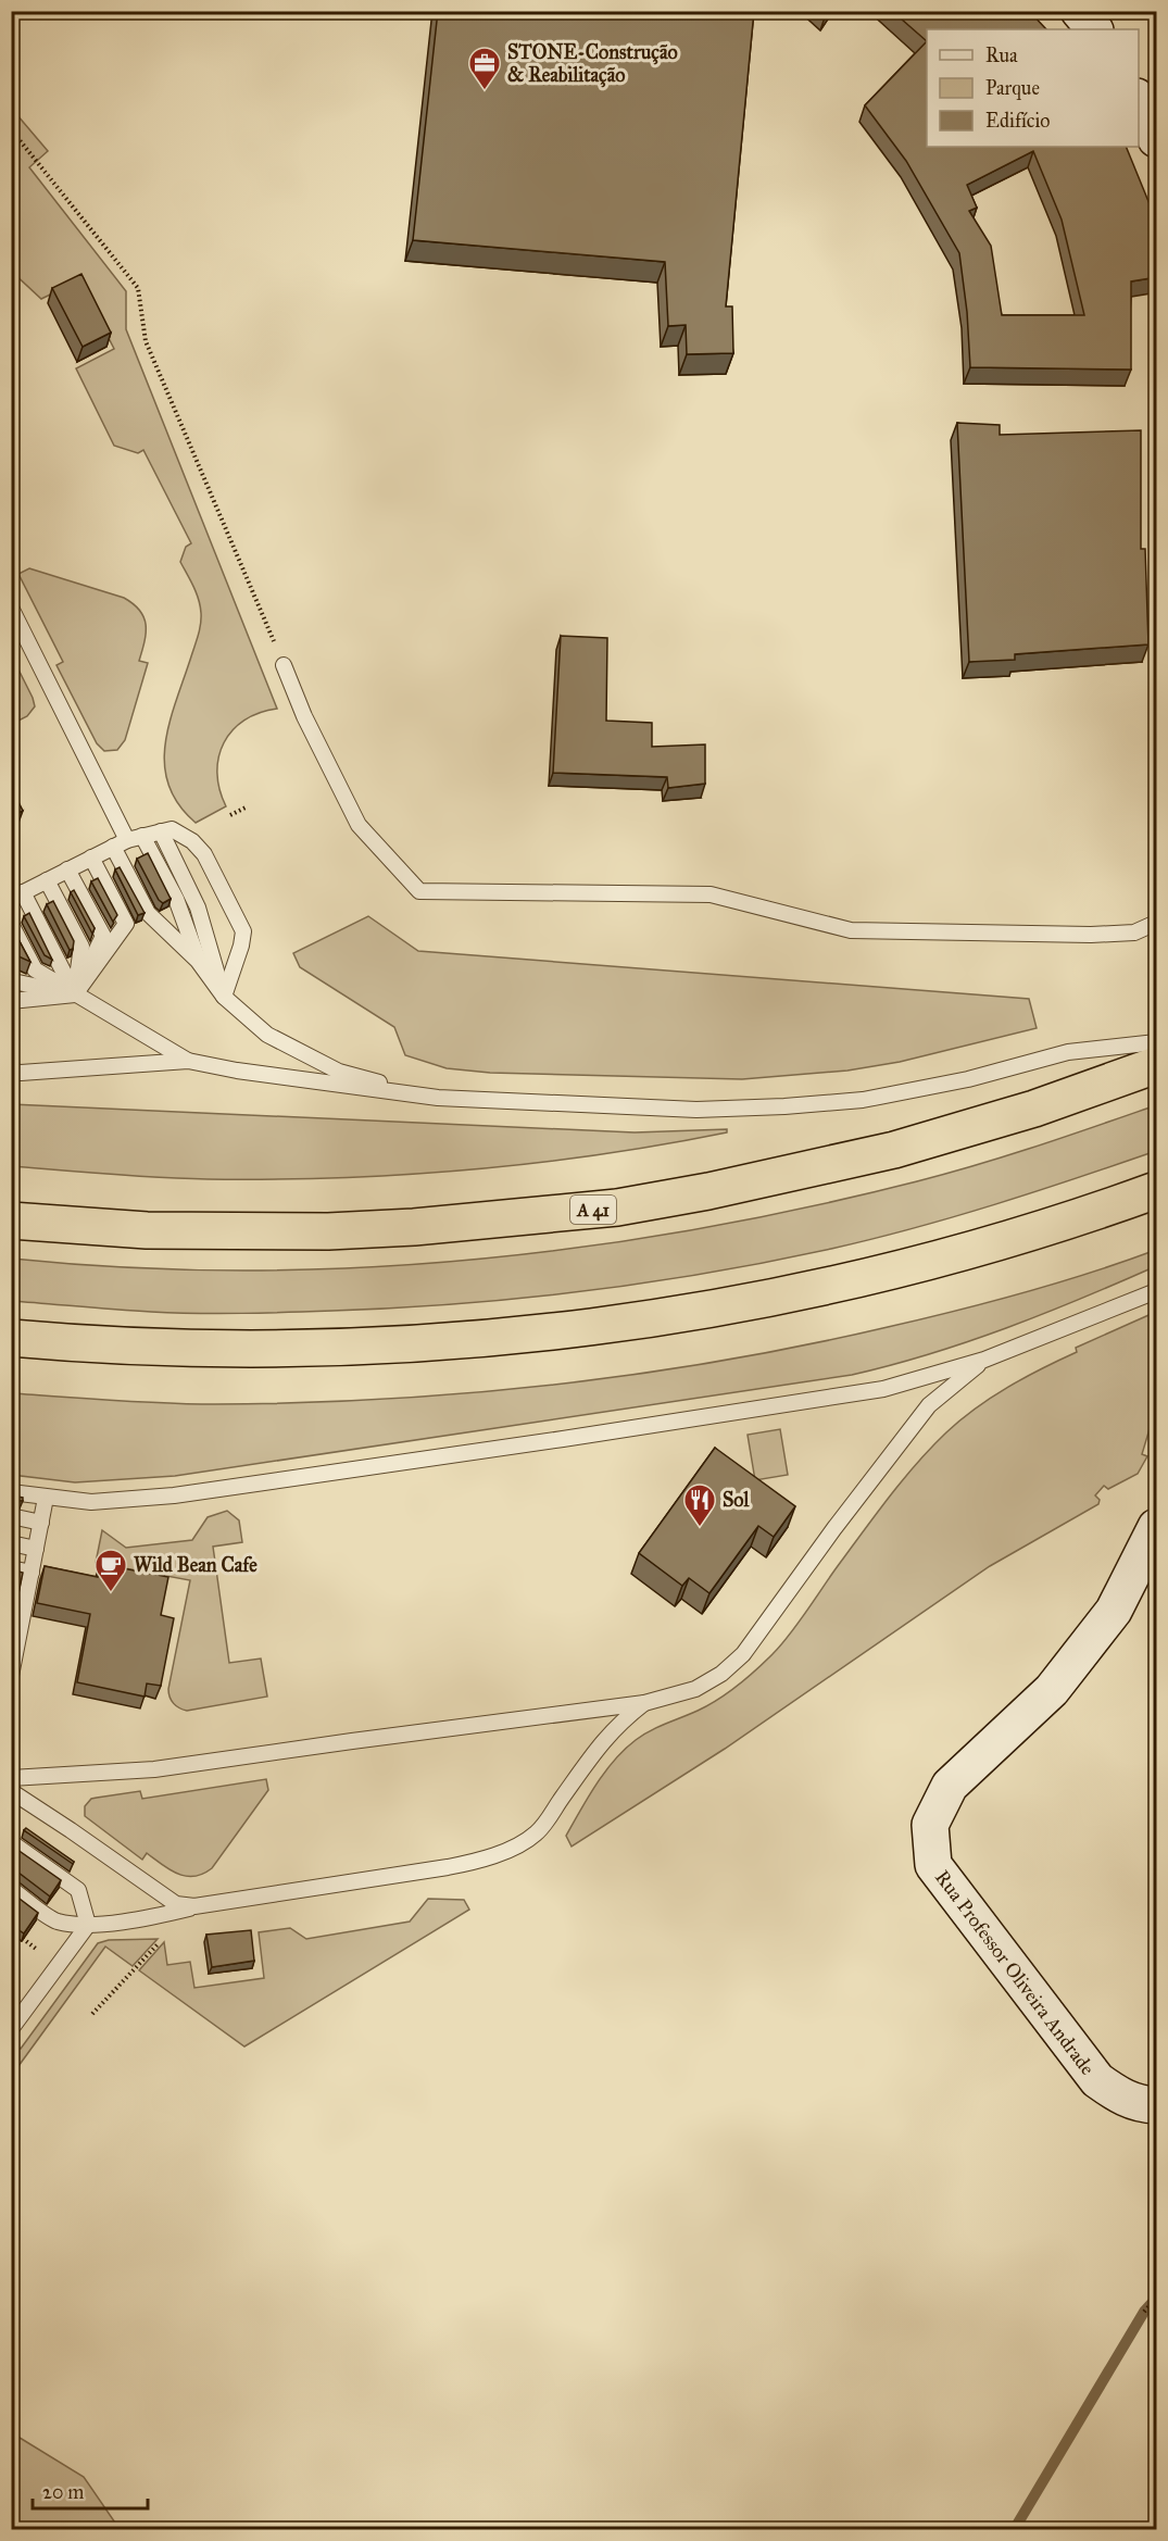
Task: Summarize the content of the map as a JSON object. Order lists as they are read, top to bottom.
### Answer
{
  "streets": {
    "highway": ["A 41"],
    "street": ["Rua Professor Oliveira Andrade"]
  },
  "places": {
    "office": ["STONE-Construção & Reabilitação"],
    "restaurant": ["Sol"],
    "cafe": ["Wild Bean Cafe"]
  },
  "legend": ["Rua", "Parque", "Edifício"],
  "scale_bar": "20 m"
}
